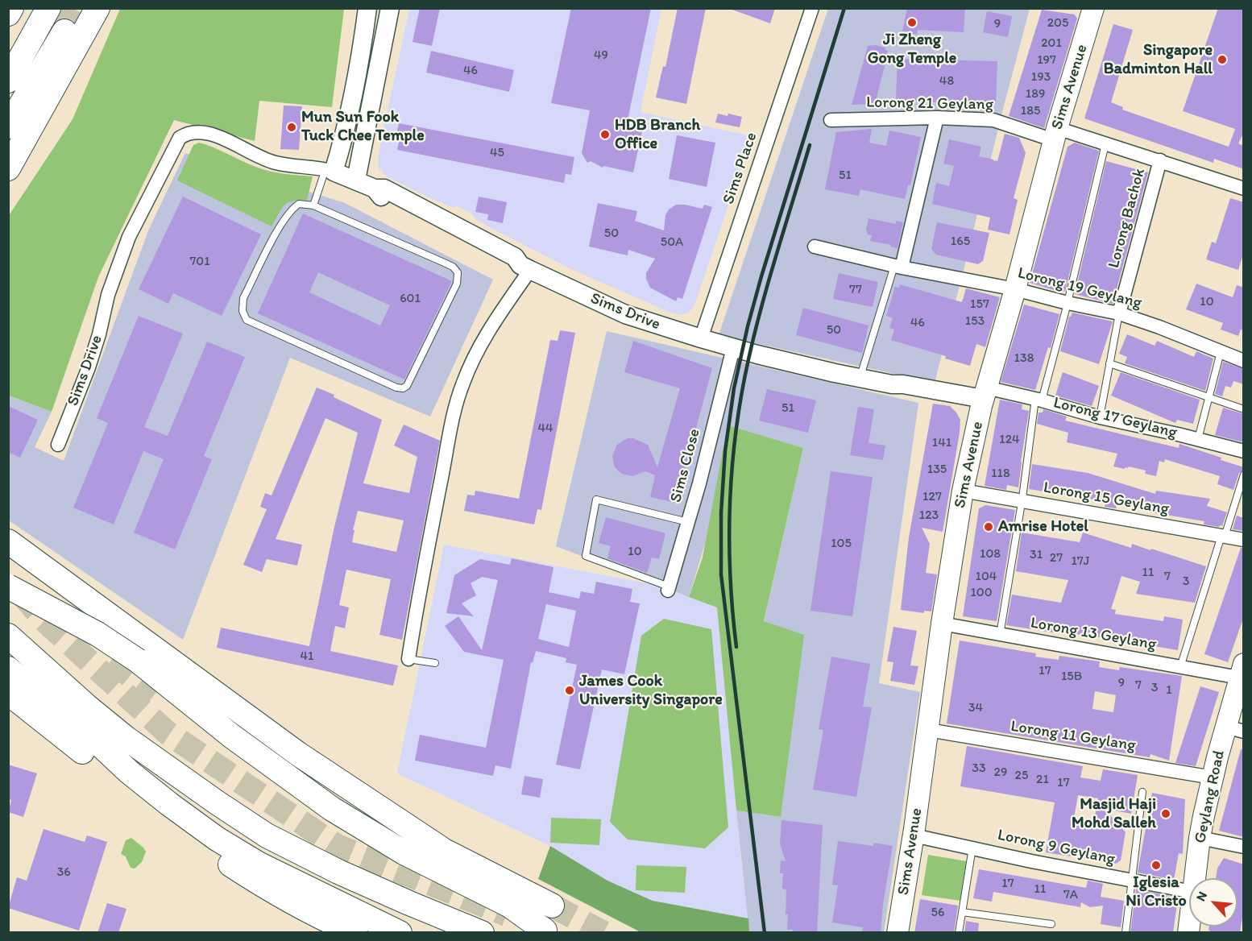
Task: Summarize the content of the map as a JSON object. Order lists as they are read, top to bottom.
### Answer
{
  "streets": {
    "main road": ["Sims Avenue", "Geylang Road"],
    "street": [
      "Lorong 21 Geylang",
      "Sims Place",
      "Lorong Bachok",
      "Lorong 19 Geylang",
      "Sims Drive",
      "Lorong 17 Geylang",
      "Sims Close",
      "Lorong 15 Geylang",
      "Lorong 13 Geylang",
      "Lorong 11 Geylang",
      "Lorong 9 Geylang"
    ]
  },
  "crossings": [
    ["Sims Avenue", "Lorong 21 Geylang"],
    ["Sims Avenue", "Lorong 19 Geylang"],
    ["Sims Avenue", "Lorong 17 Geylang"],
    ["Sims Avenue", "Lorong 15 Geylang"],
    ["Sims Avenue", "Lorong 13 Geylang"],
    ["Sims Avenue", "Lorong 11 Geylang"],
    ["Sims Avenue", "Lorong 9 Geylang"],
    ["Lorong 21 Geylang", "Lorong Bachok"],
    ["Sims Place", "Sims Drive"],
    ["Lorong Bachok", "Lorong 19 Geylang"],
    ["Sims Drive", "Lorong 17 Geylang"],
    ["Sims Drive", "Sims Close"],
    ["Lorong 17 Geylang", "Sims Close"],
    ["Lorong 13 Geylang", "Geylang Road"],
    ["Lorong 11 Geylang", "Geylang Road"]
  ],
  "places": [
    "Ji Zheng Gong Temple",
    "Singapore Badminton Hall",
    "Mun Sun Fook Tuck Chee Temple",
    "HDB Branch Office",
    "Amrise Hotel",
    "James Cook University Singapore",
    "Masjid Haji Mohd Salleh",
    "Iglesia Ni Cristo"
  ],
  "house_numbers": [
    "205",
    "9",
    "201",
    "49",
    "197",
    "46",
    "193",
    "48",
    "189",
    "185",
    "45",
    "51",
    "50",
    "165",
    "50A",
    "701",
    "77",
    "601",
    "10",
    "157",
    "153",
    "46",
    "50",
    "138",
    "51",
    "44",
    "124",
    "141",
    "135",
    "118",
    "127",
    "123",
    "105",
    "10",
    "108",
    "31",
    "27",
    "17J",
    "11",
    "104",
    "7",
    "3",
    "100",
    "41",
    "17",
    "15B",
    "9",
    "7",
    "3",
    "1",
    "34",
    "33",
    "29",
    "25",
    "21",
    "17",
    "36",
    "17",
    "11",
    "7A",
    "56"
  ],
  "north": "top left"
}
